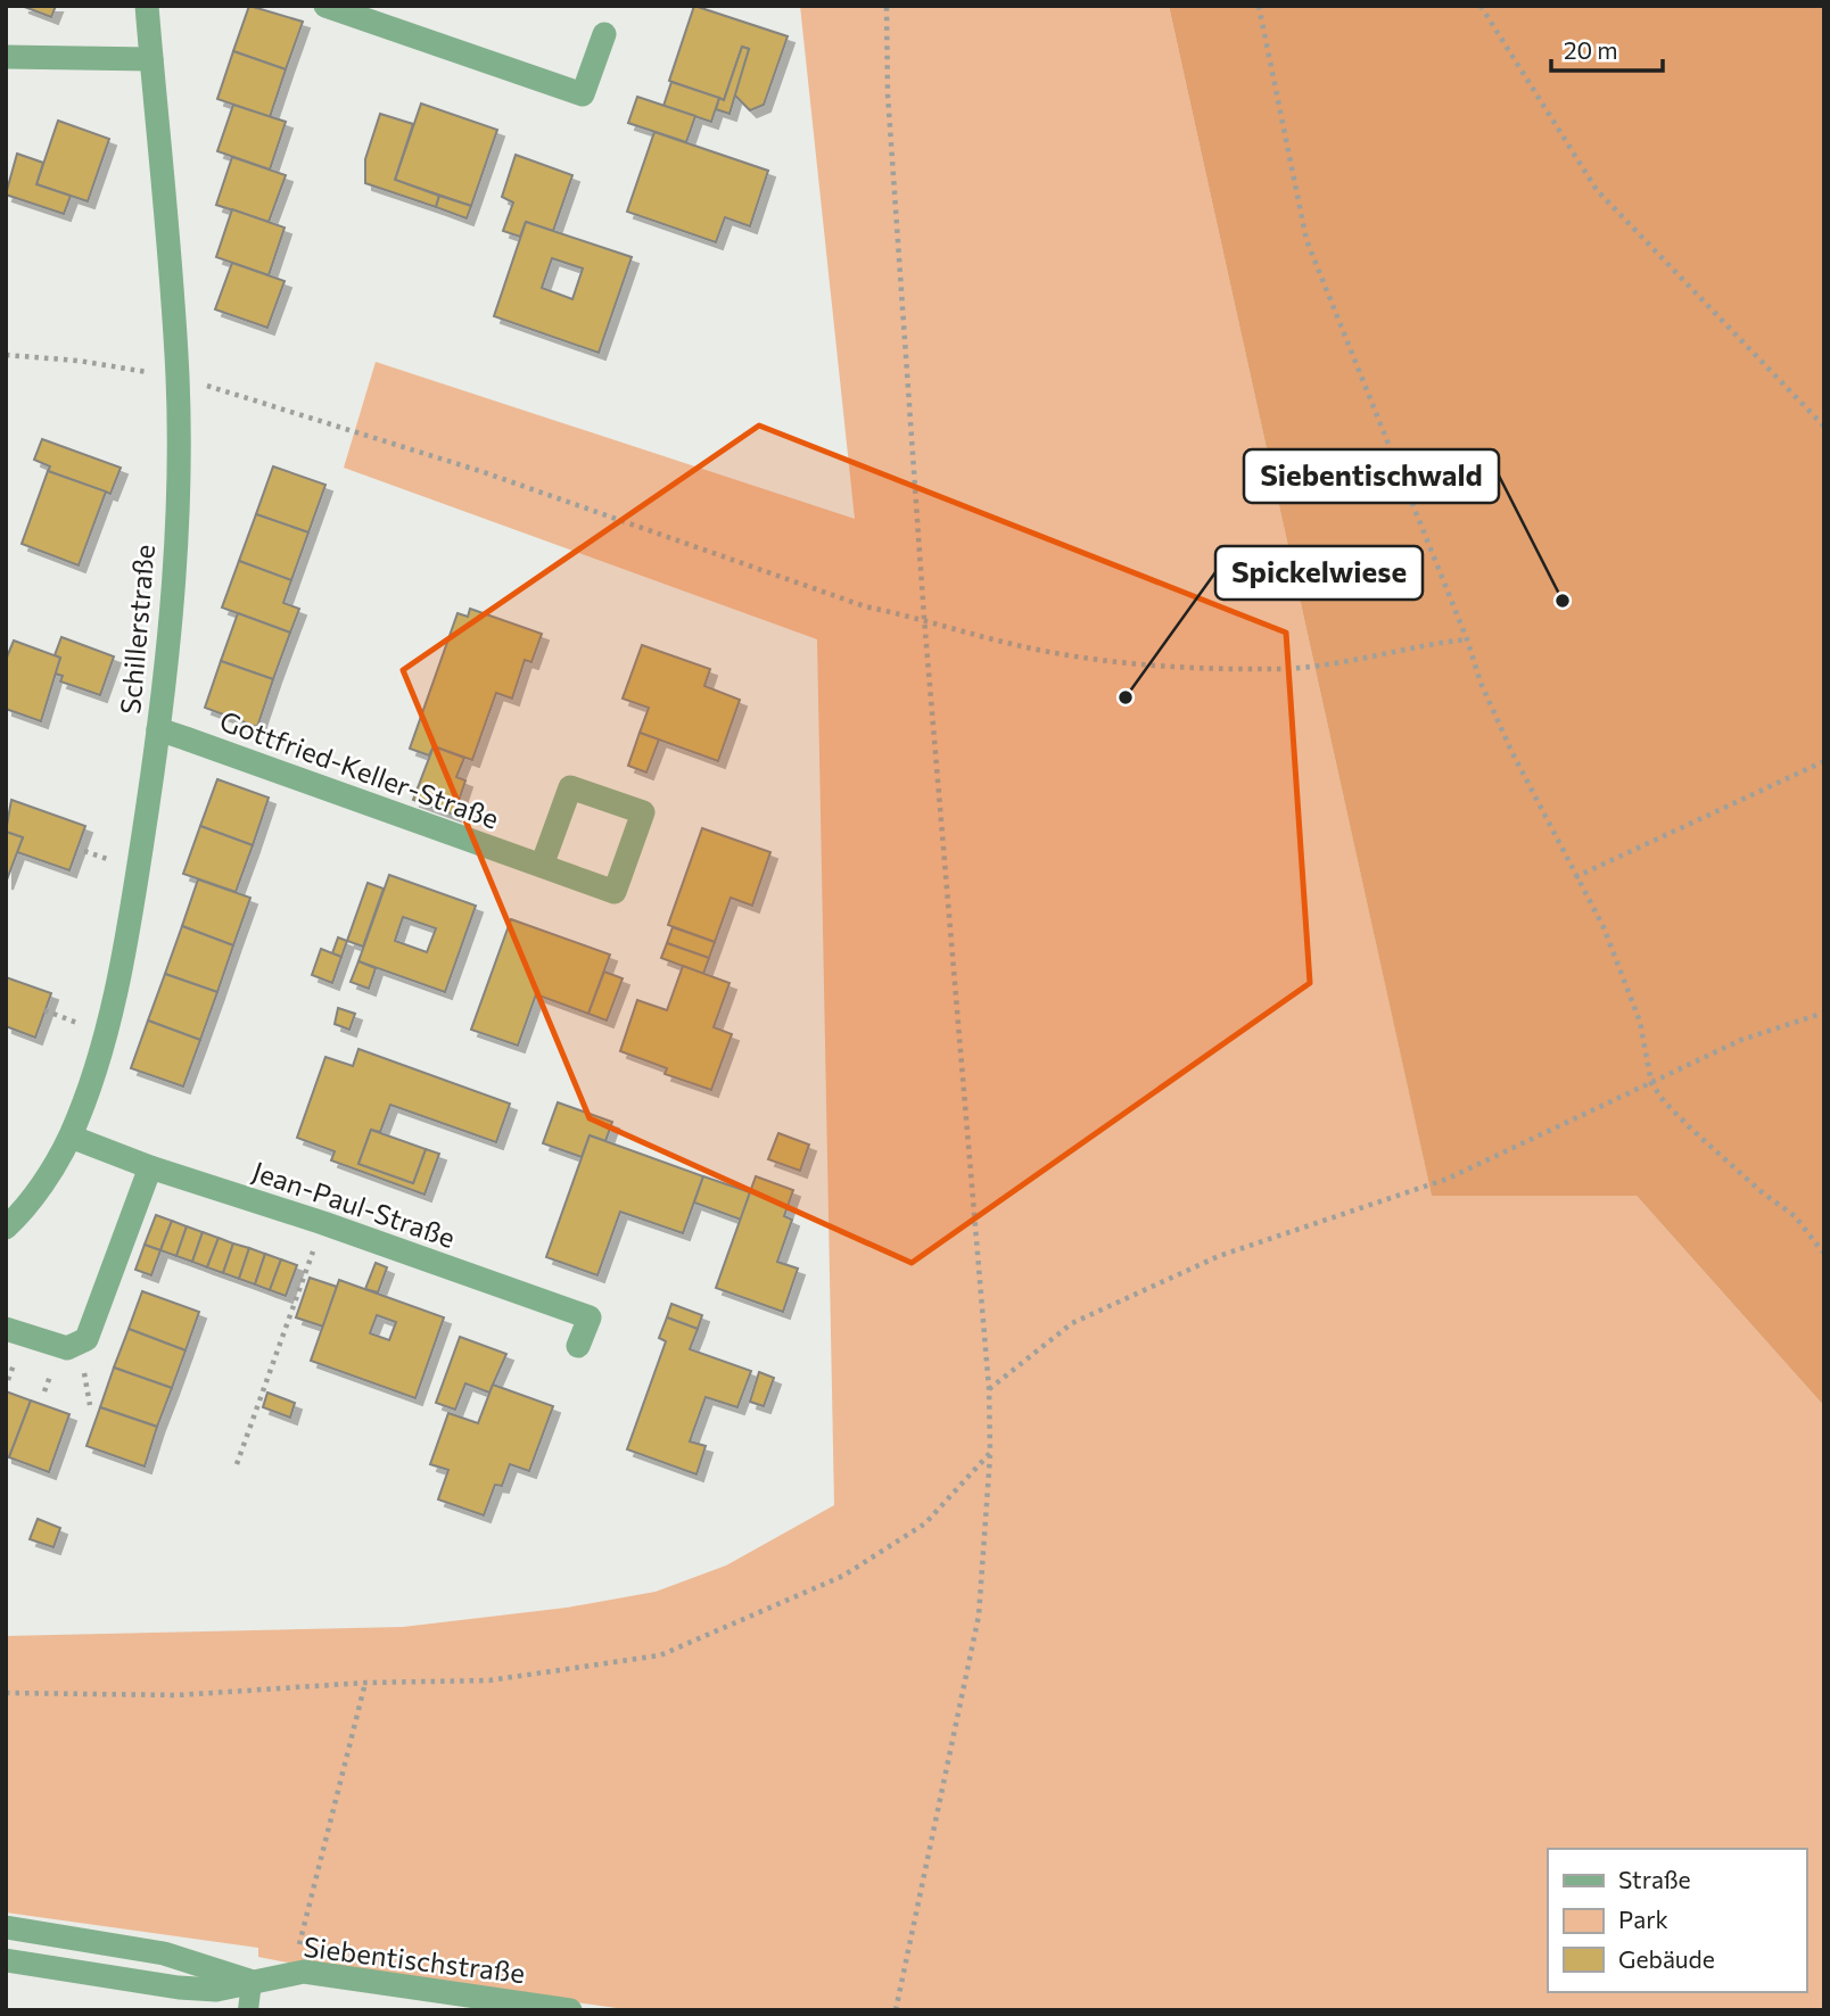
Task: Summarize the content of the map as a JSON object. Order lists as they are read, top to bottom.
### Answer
{
  "streets": {
    "street": [
      "Schillerstraße",
      "Gottfried-Keller-Straße",
      "Jean-Paul-Straße",
      "Siebentischstraße"
    ]
  },
  "crossings": [
    ["Schillerstraße", "Gottfried-Keller-Straße"],
    ["Schillerstraße", "Jean-Paul-Straße"]
  ],
  "places": ["Siebentischwald", "Spickelwiese"],
  "legend": ["Straße", "Park", "Gebäude"],
  "scale_bar": "20 m"
}
